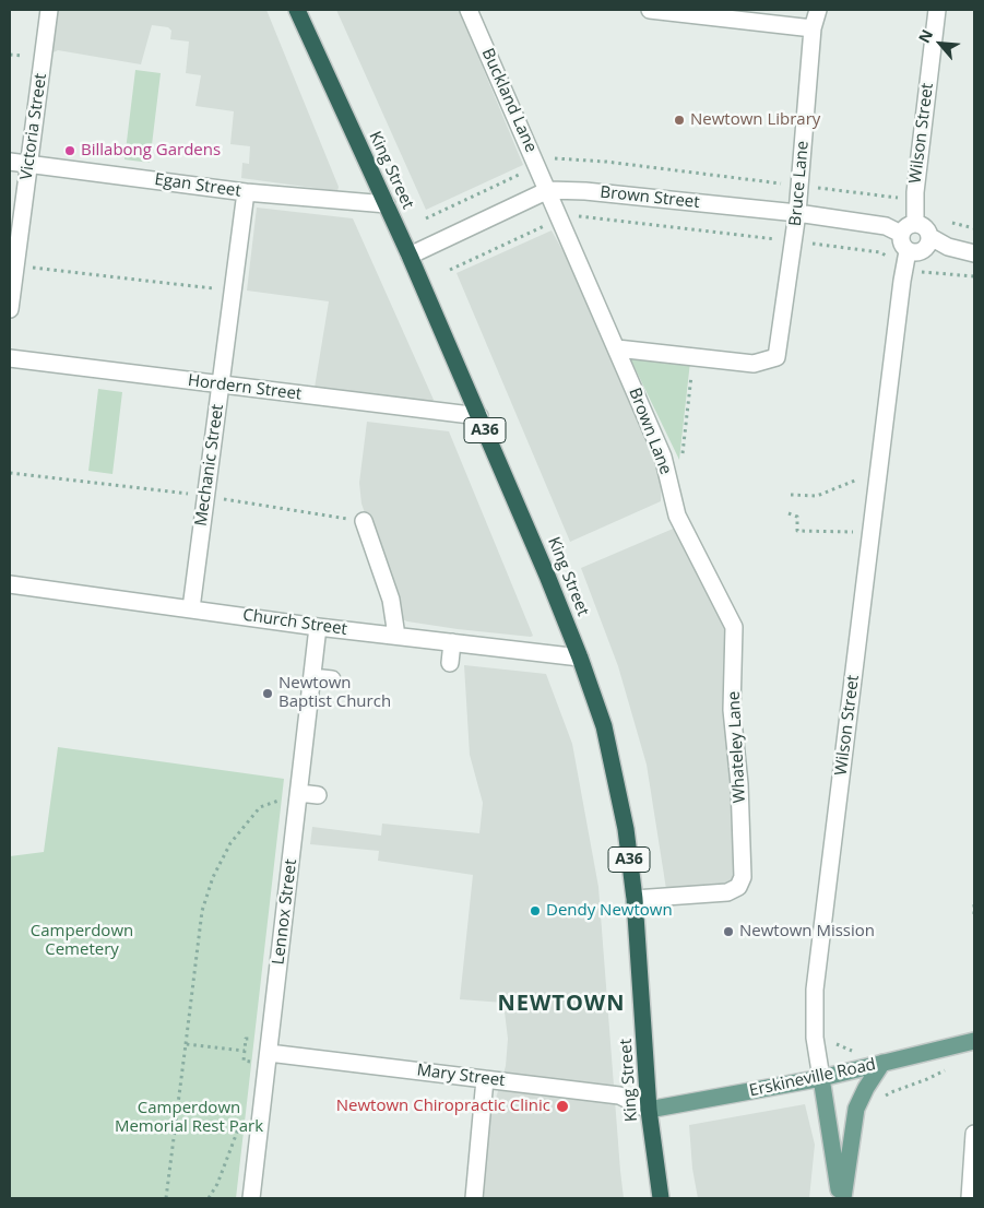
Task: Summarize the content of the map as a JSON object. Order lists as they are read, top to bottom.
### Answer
{
  "streets": {
    "highway": ["King Street", "A36"],
    "main road": ["Wilson Street", "Erskineville Road"],
    "street": [
      "Buckland Lane",
      "Victoria Street",
      "Bruce Lane",
      "Egan Street",
      "Brown Street",
      "Hordern Street",
      "Brown Lane",
      "Mechanic Street",
      "Church Street",
      "Whateley Lane",
      "Lennox Street",
      "Mary Street"
    ]
  },
  "crossings": [
    ["Buckland Lane", "Brown Street"],
    ["Buckland Lane", "Brown Lane"],
    ["Victoria Street", "Egan Street"],
    ["Wilson Street", "Brown Street"],
    ["Wilson Street", "Erskineville Road"],
    ["King Street", "Egan Street"],
    ["King Street", "Brown Street"],
    ["King Street", "Hordern Street"],
    ["King Street", "Church Street"],
    ["King Street", "Whateley Lane"],
    ["King Street", "Mary Street"],
    ["King Street", "Erskineville Road"],
    ["Bruce Lane", "Brown Street"],
    ["Egan Street", "Mechanic Street"],
    ["Brown Street", "Brown Lane"],
    ["Hordern Street", "Mechanic Street"],
    ["Brown Lane", "Whateley Lane"],
    ["Mechanic Street", "Church Street"],
    ["Church Street", "Lennox Street"],
    ["Lennox Street", "Mary Street"],
    ["Mary Street", "Erskineville Road"]
  ],
  "districts": ["NEWTOWN"],
  "parks": ["Camperdown Cemetery", "Camperdown Memorial Rest Park"],
  "places": [
    "Newtown Library",
    "Billabong Gardens",
    "Newtown Baptist Church",
    "Dendy Newtown",
    "Newtown Mission",
    "Newtown Chiropractic Clinic"
  ],
  "north": "top left"
}
